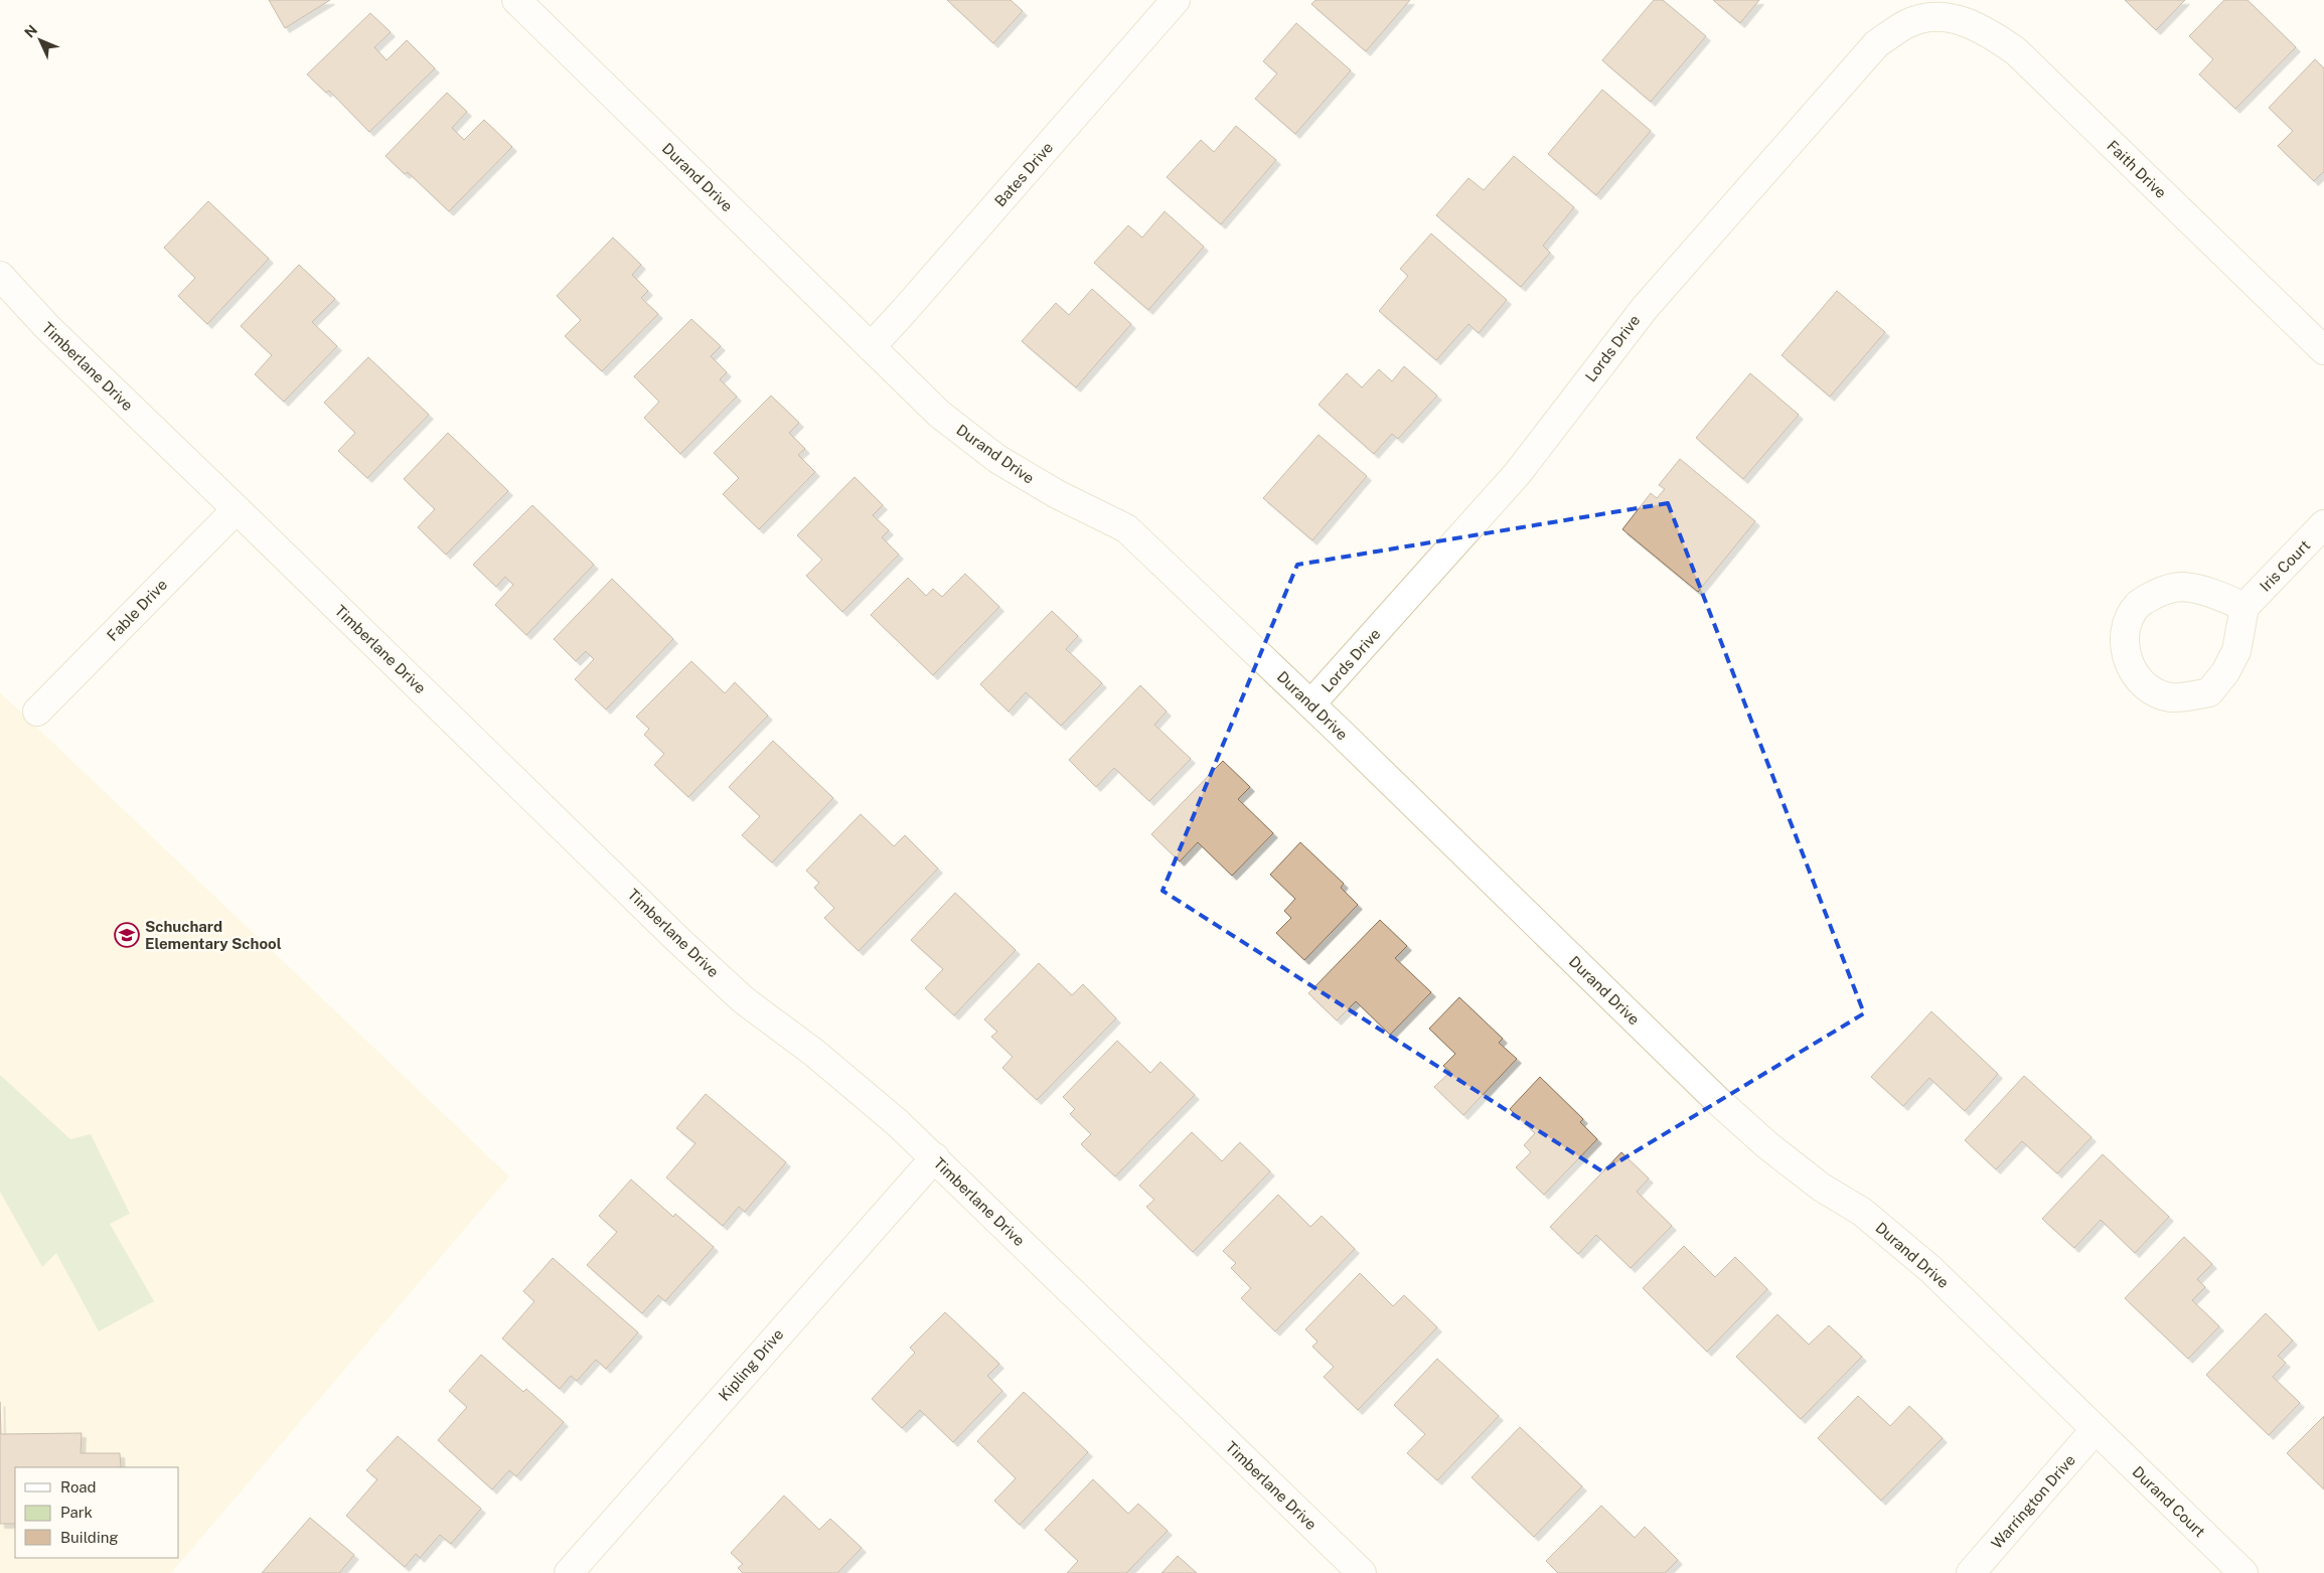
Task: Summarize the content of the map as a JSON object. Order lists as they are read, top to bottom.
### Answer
{
  "streets": {
    "street": [
      "Faith Drive",
      "Bates Drive",
      "Durand Drive",
      "Lords Drive",
      "Timberlane Drive",
      "Iris Court",
      "Fable Drive",
      "Kipling Drive",
      "Warrington Drive",
      "Durand Court"
    ]
  },
  "crossings": [
    ["Faith Drive", "Lords Drive"],
    ["Bates Drive", "Durand Drive"],
    ["Durand Drive", "Lords Drive"],
    ["Durand Drive", "Warrington Drive"],
    ["Durand Drive", "Durand Court"],
    ["Timberlane Drive", "Fable Drive"],
    ["Timberlane Drive", "Kipling Drive"],
    ["Warrington Drive", "Durand Court"]
  ],
  "places": {
    "school or university": ["Schuchard Elementary School"]
  },
  "legend": ["Road", "Park", "Building"],
  "north": "top left"
}
